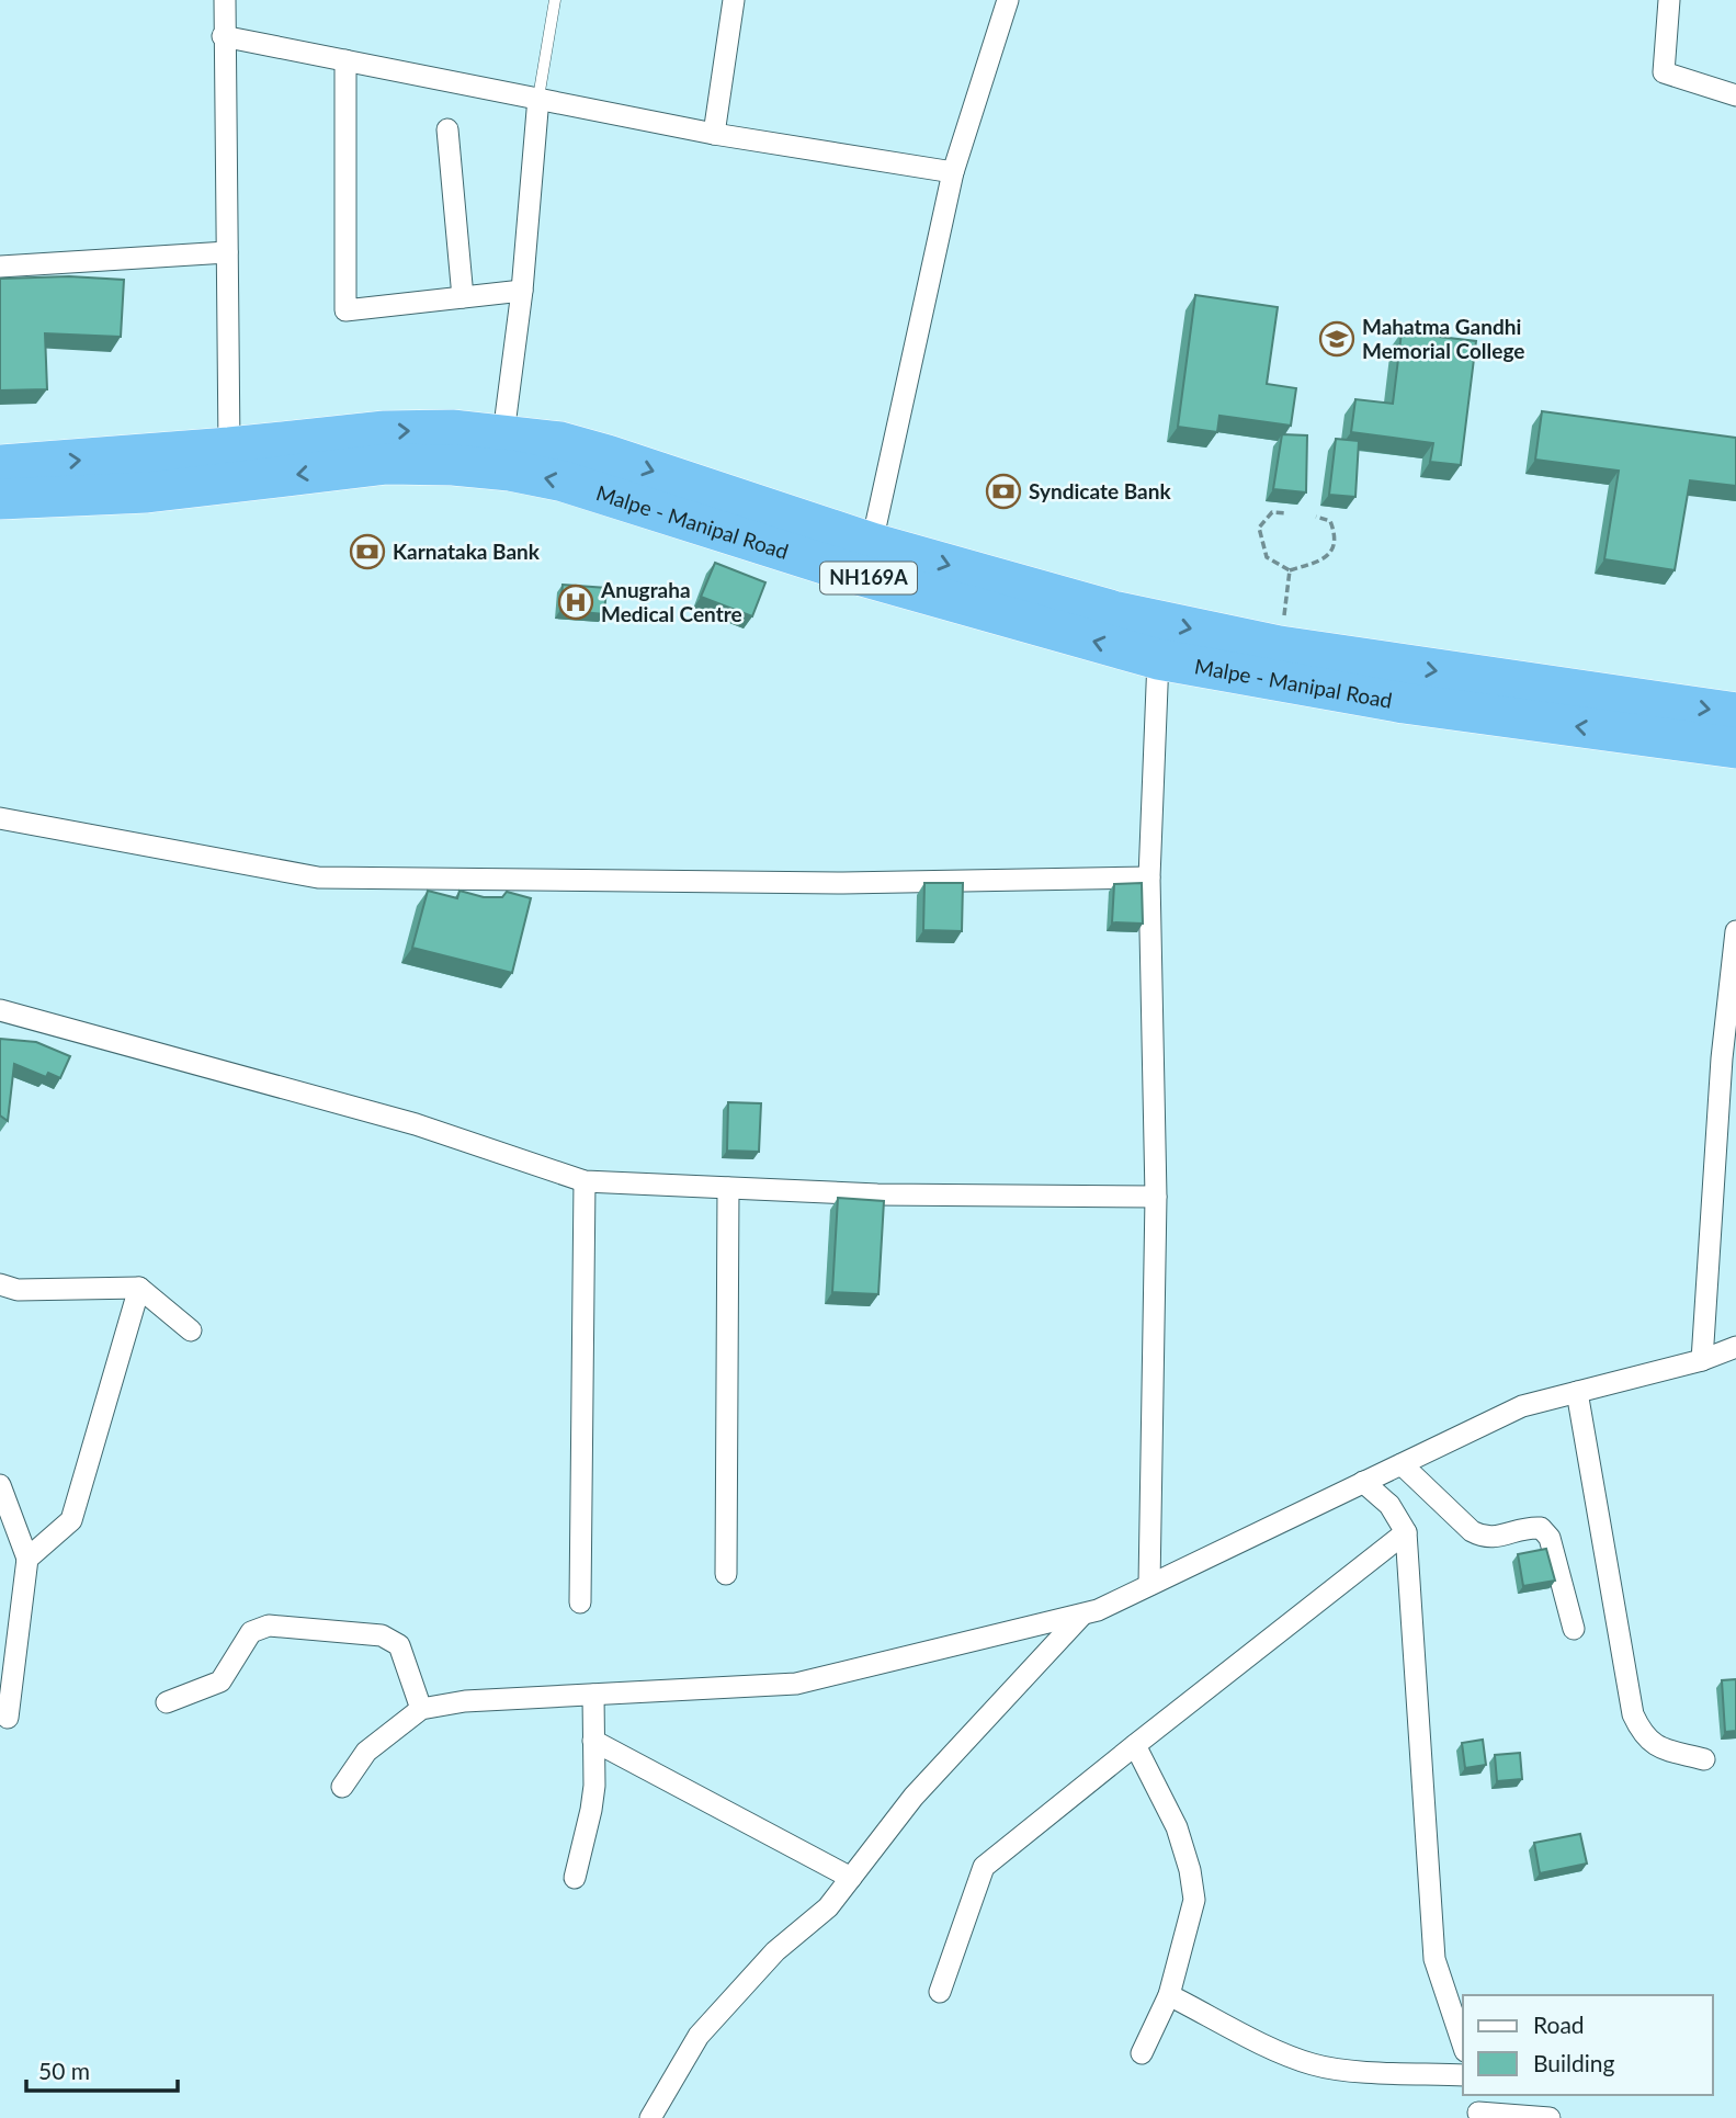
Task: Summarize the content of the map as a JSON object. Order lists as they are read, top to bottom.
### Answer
{
  "streets": {
    "highway": ["Malpe - Manipal Road", "NH169A"]
  },
  "places": {
    "school or university": ["Mahatma Gandhi Memorial College"],
    "bank": ["Syndicate Bank", "Karnataka Bank"],
    "hospital": ["Anugraha Medical Centre"]
  },
  "legend": ["Road", "Building"],
  "scale_bar": "50 m"
}
